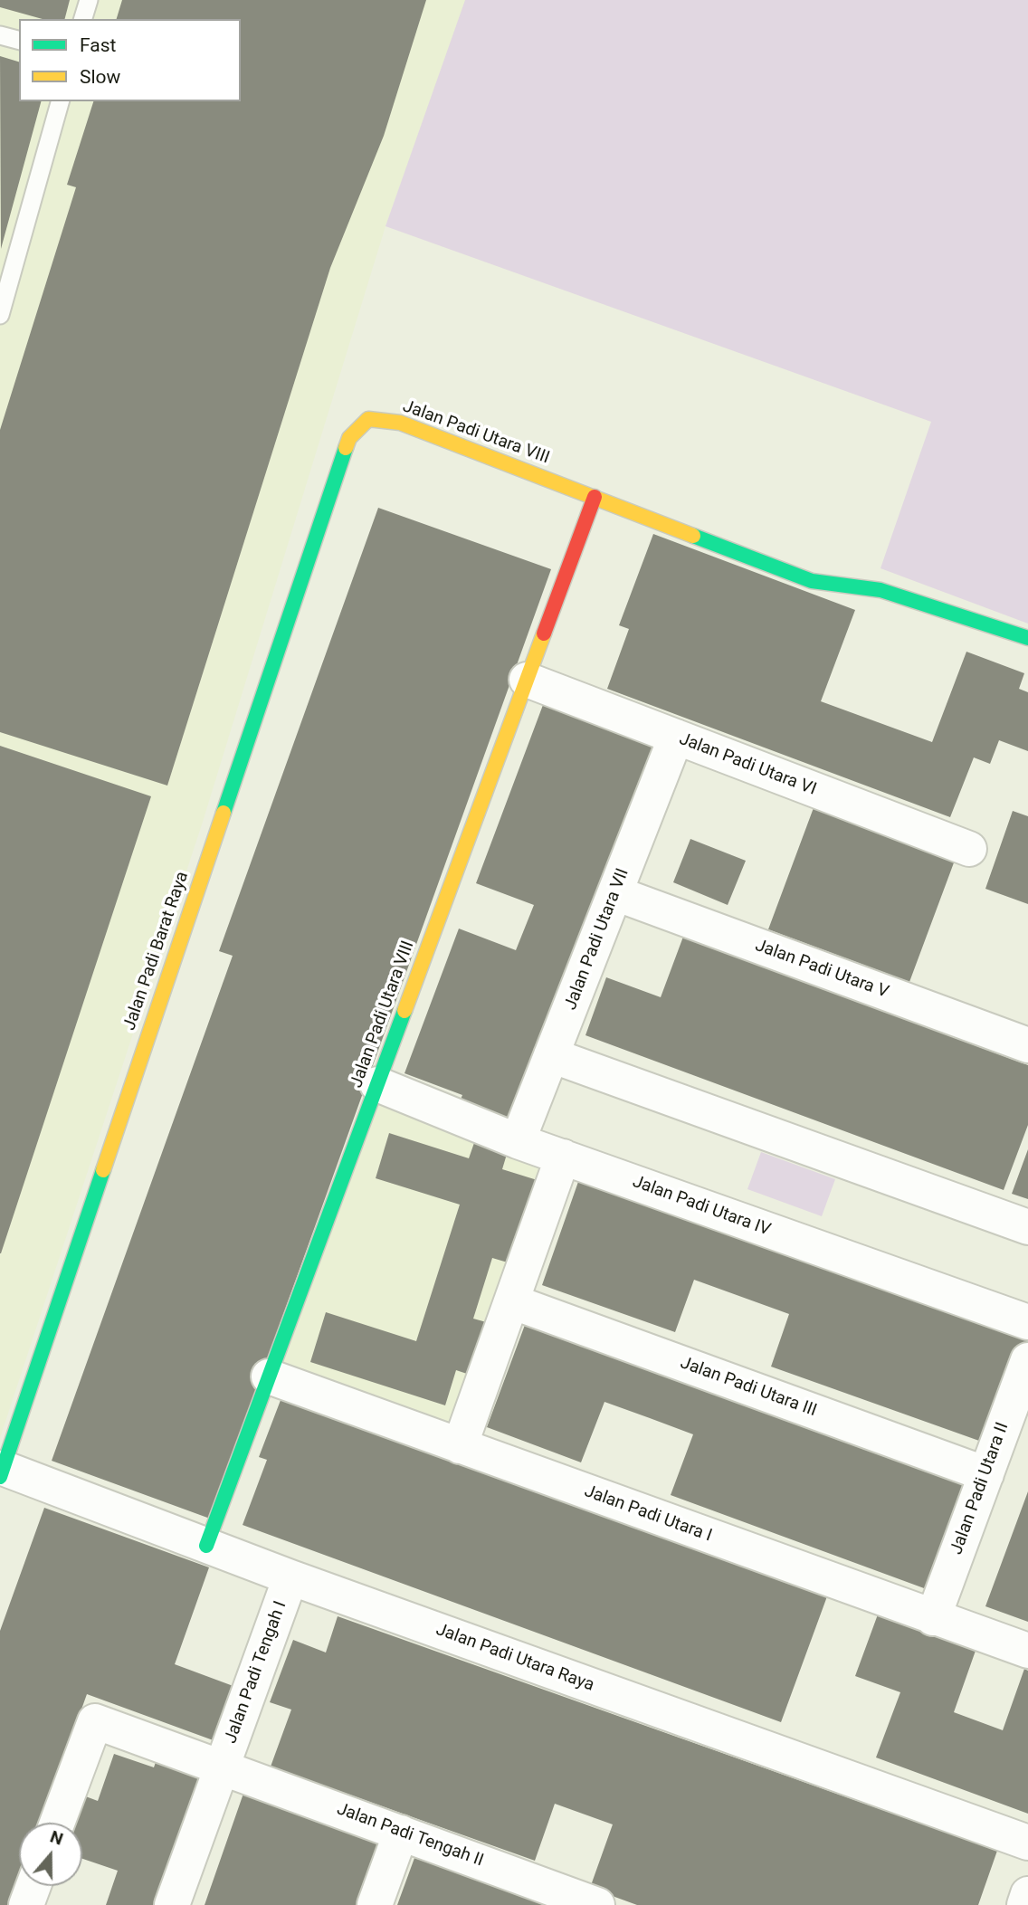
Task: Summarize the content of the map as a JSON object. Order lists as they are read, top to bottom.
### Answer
{
  "streets": {
    "street": [
      "Jalan Padi Utara VIII",
      "Jalan Padi Utara VI",
      "Jalan Padi Utara VII",
      "Jalan Padi Barat Raya",
      "Jalan Padi Utara V",
      "Jalan Padi Utara IV",
      "Jalan Padi Utara III",
      "Jalan Padi Utara II",
      "Jalan Padi Utara I",
      "Jalan Padi Utara Raya",
      "Jalan Padi Tengah I",
      "Jalan Padi Tengah II"
    ]
  },
  "crossings": [
    ["Jalan Padi Utara VIII", "Jalan Padi Utara VI"],
    ["Jalan Padi Utara VIII", "Jalan Padi Barat Raya"],
    ["Jalan Padi Utara VIII", "Jalan Padi Utara IV"],
    ["Jalan Padi Utara VIII", "Jalan Padi Utara I"],
    ["Jalan Padi Utara VIII", "Jalan Padi Utara Raya"],
    ["Jalan Padi Utara VI", "Jalan Padi Utara VII"],
    ["Jalan Padi Utara VII", "Jalan Padi Utara V"],
    ["Jalan Padi Utara VII", "Jalan Padi Utara IV"],
    ["Jalan Padi Barat Raya", "Jalan Padi Utara Raya"],
    ["Jalan Padi Utara III", "Jalan Padi Utara II"],
    ["Jalan Padi Utara II", "Jalan Padi Utara I"],
    ["Jalan Padi Utara Raya", "Jalan Padi Tengah I"],
    ["Jalan Padi Tengah I", "Jalan Padi Tengah II"]
  ],
  "legend": ["Fast", "Slow"],
  "north": "top"
}
